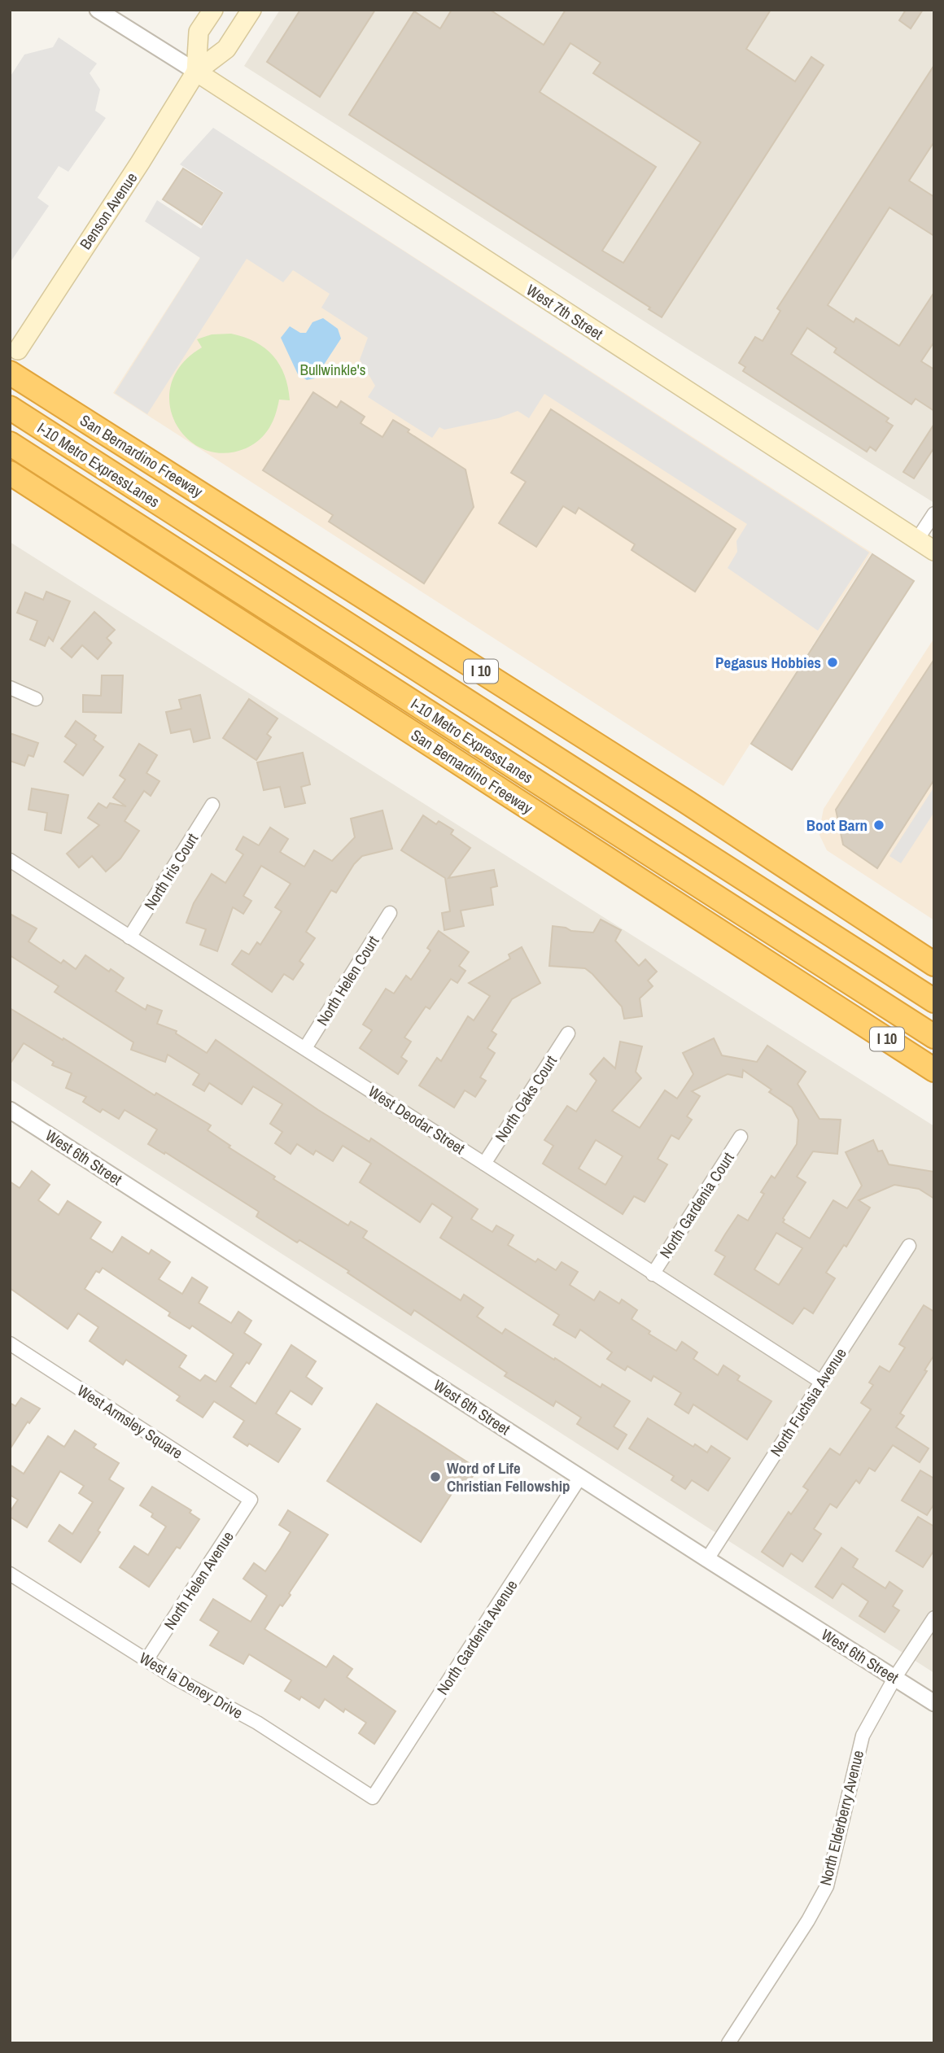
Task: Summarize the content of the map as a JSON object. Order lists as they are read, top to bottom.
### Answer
{
  "streets": {
    "highway": ["San Bernardino Freeway", "I-10 Metro ExpressLanes", "I 10"],
    "main road": ["Benson Avenue", "West 7th Street"],
    "street": [
      "North Iris Court",
      "North Helen Court",
      "North Oaks Court",
      "West Deodar Street",
      "West 6th Street",
      "North Gardenia Court",
      "North Fuchsia Avenue",
      "West Armsley Square",
      "North Helen Avenue",
      "North Gardenia Avenue",
      "West la Deney Drive",
      "North Elderberry Avenue"
    ]
  },
  "crossings": [
    ["Benson Avenue", "West 7th Street"],
    ["North Iris Court", "West Deodar Street"],
    ["North Helen Court", "West Deodar Street"],
    ["North Oaks Court", "West Deodar Street"],
    ["West Deodar Street", "North Gardenia Court"],
    ["West Deodar Street", "North Fuchsia Avenue"],
    ["West 6th Street", "North Fuchsia Avenue"],
    ["West 6th Street", "North Gardenia Avenue"],
    ["West 6th Street", "North Elderberry Avenue"],
    ["West Armsley Square", "North Helen Avenue"],
    ["North Helen Avenue", "West la Deney Drive"],
    ["North Gardenia Avenue", "West la Deney Drive"]
  ],
  "parks": ["Bullwinkle's"],
  "places": ["Pegasus Hobbies", "Boot Barn", "Word of Life Christian Fellowship"]
}
